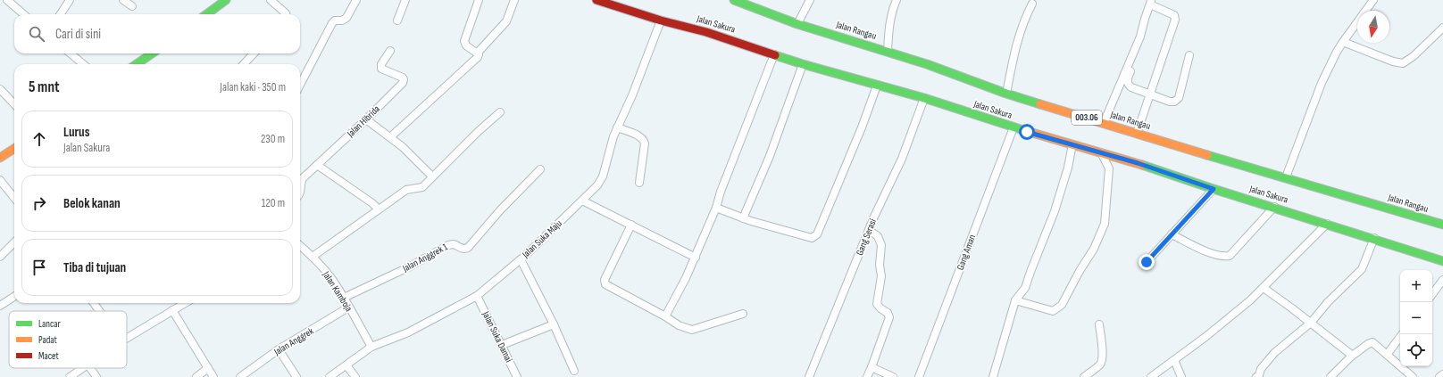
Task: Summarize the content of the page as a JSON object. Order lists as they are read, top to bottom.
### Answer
{
  "streets": {
    "street": [
      "Jalan Sakura",
      "Jalan Rangau",
      "003.06",
      "Jalan Hibrida",
      "Gang Serasi",
      "Jalan Suka Maju",
      "Gang Aman",
      "Jalan Anggrek 1",
      "Jalan Kamboja",
      "Jalan Suka Damai",
      "Jalan Anggrek"
    ]
  },
  "crossings": [
    ["Jalan Sakura", "Gang Serasi"],
    ["Jalan Sakura", "Jalan Suka Maju"],
    ["Jalan Sakura", "Gang Aman"],
    ["Jalan Suka Maju", "Jalan Kamboja"],
    ["Jalan Suka Maju", "Jalan Suka Damai"],
    ["Jalan Anggrek 1", "Jalan Kamboja"],
    ["Jalan Kamboja", "Jalan Anggrek"]
  ],
  "legend": ["Lancar", "Padat", "Macet"],
  "north": "bottom",
  "page": {
    "search": "Cari di sini",
    "heading": ["5 mnt", "Jalan kaki · 350 m"],
    "list": [
      ["Lurus", "Jalan Sakura", "230 m"],
      ["Belok kanan", "120 m"],
      "Tiba di tujuan"
    ],
    "map_buttons": ["+", "−"]
  }
}
